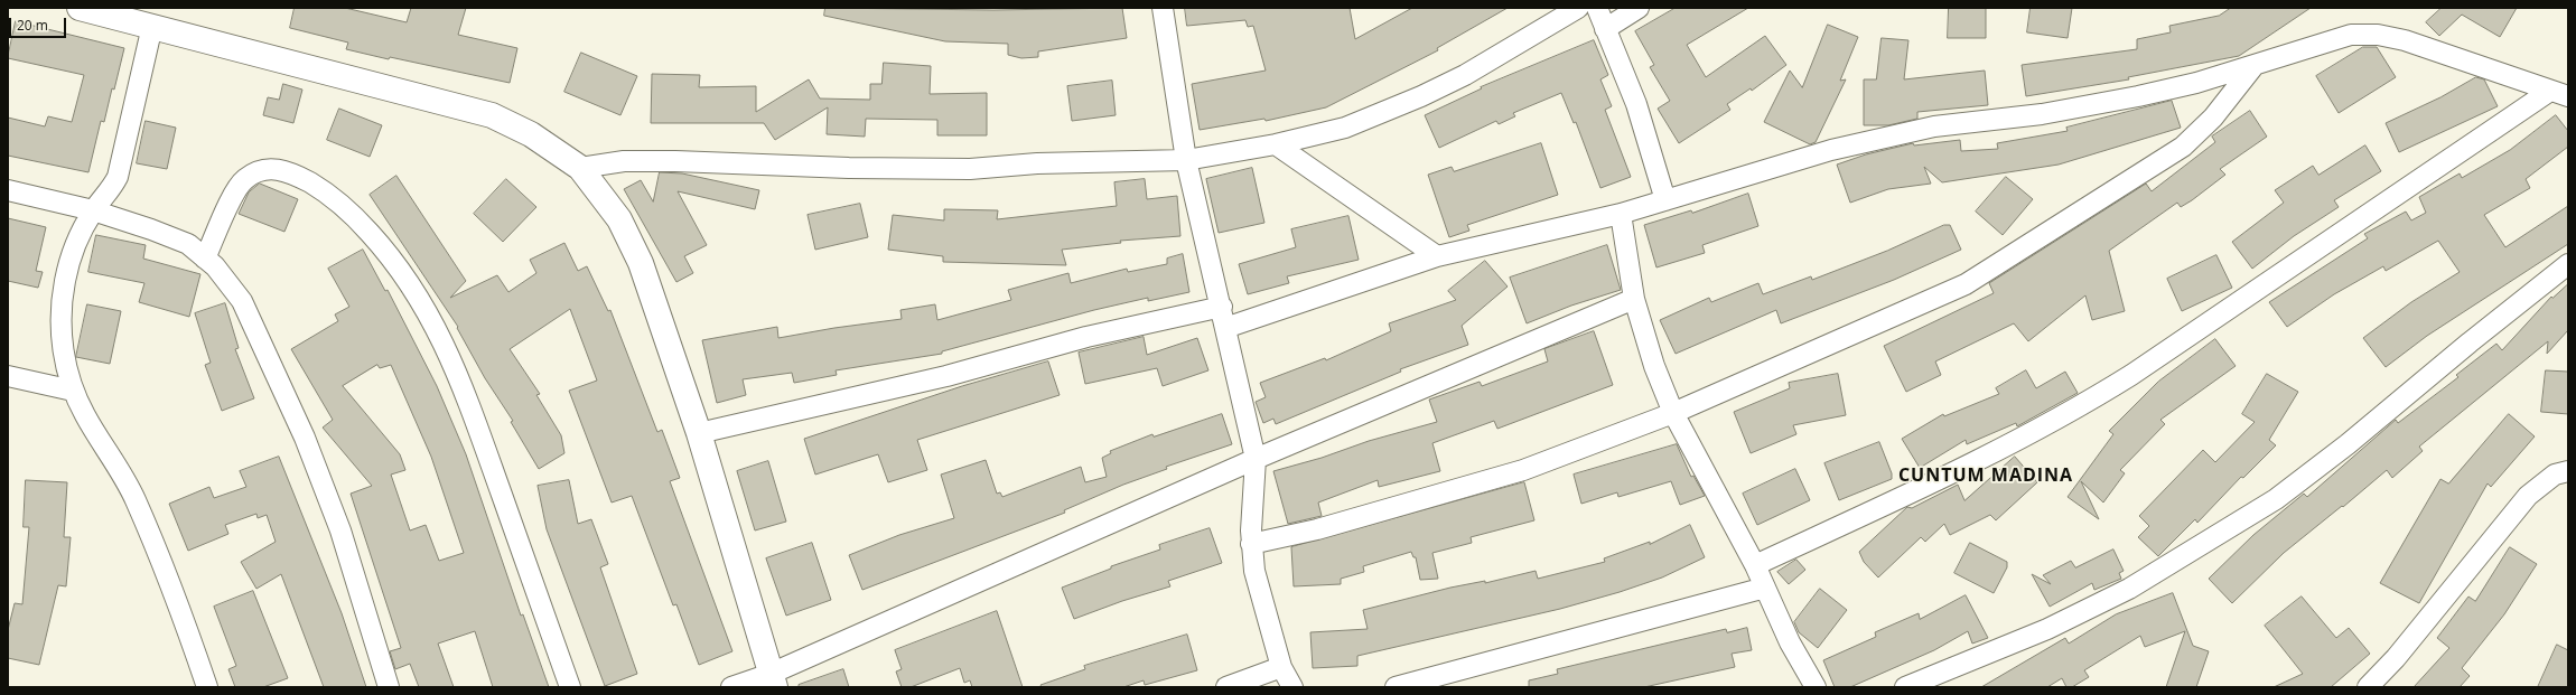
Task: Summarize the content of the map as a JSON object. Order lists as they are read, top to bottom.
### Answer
{
  "districts": ["CUNTUM MADINA"],
  "scale_bar": "20 m"
}
